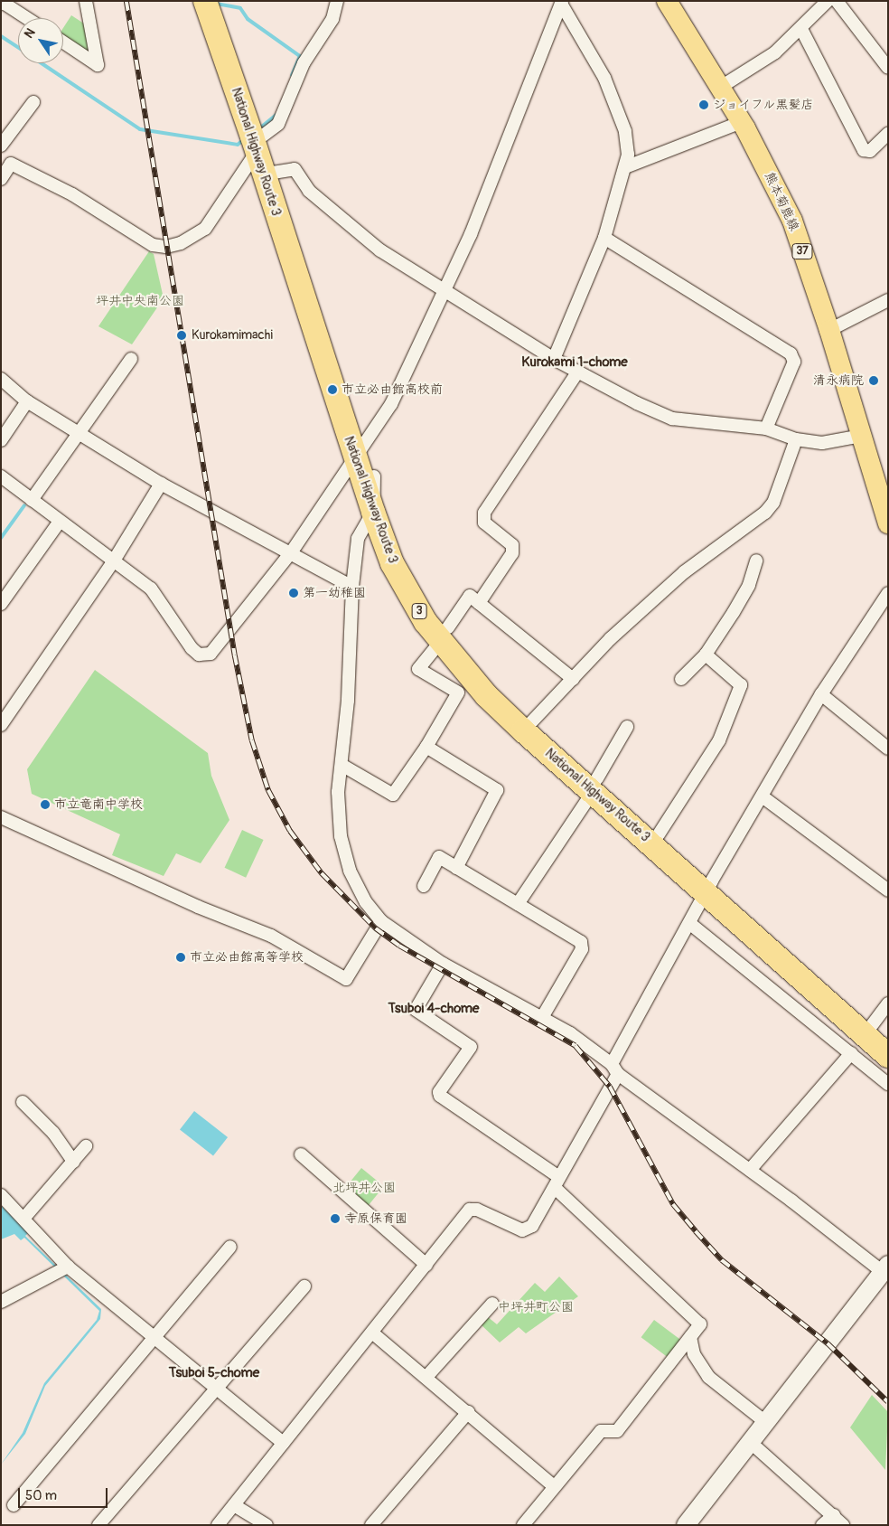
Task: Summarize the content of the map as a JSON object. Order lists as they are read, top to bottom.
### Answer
{
  "streets": {
    "highway": ["National Highway Route 3", "3"],
    "main road": ["熊本菊鹿線", "37"]
  },
  "districts": ["Kurokami 1-chome", "Tsuboi 4-chome", "Tsuboi 5-chome"],
  "parks": ["坪井中央南公園", "北坪井公園", "中坪井町公園"],
  "places": [
    "ジョイフル黒髪店",
    "Kurokamimachi",
    "清永病院",
    "市立必由館高校前",
    "第一幼稚園",
    "市立竜南中学校",
    "市立必由館高等学校",
    "寺原保育園"
  ],
  "scale_bar": "50 m",
  "north": "top left"
}
